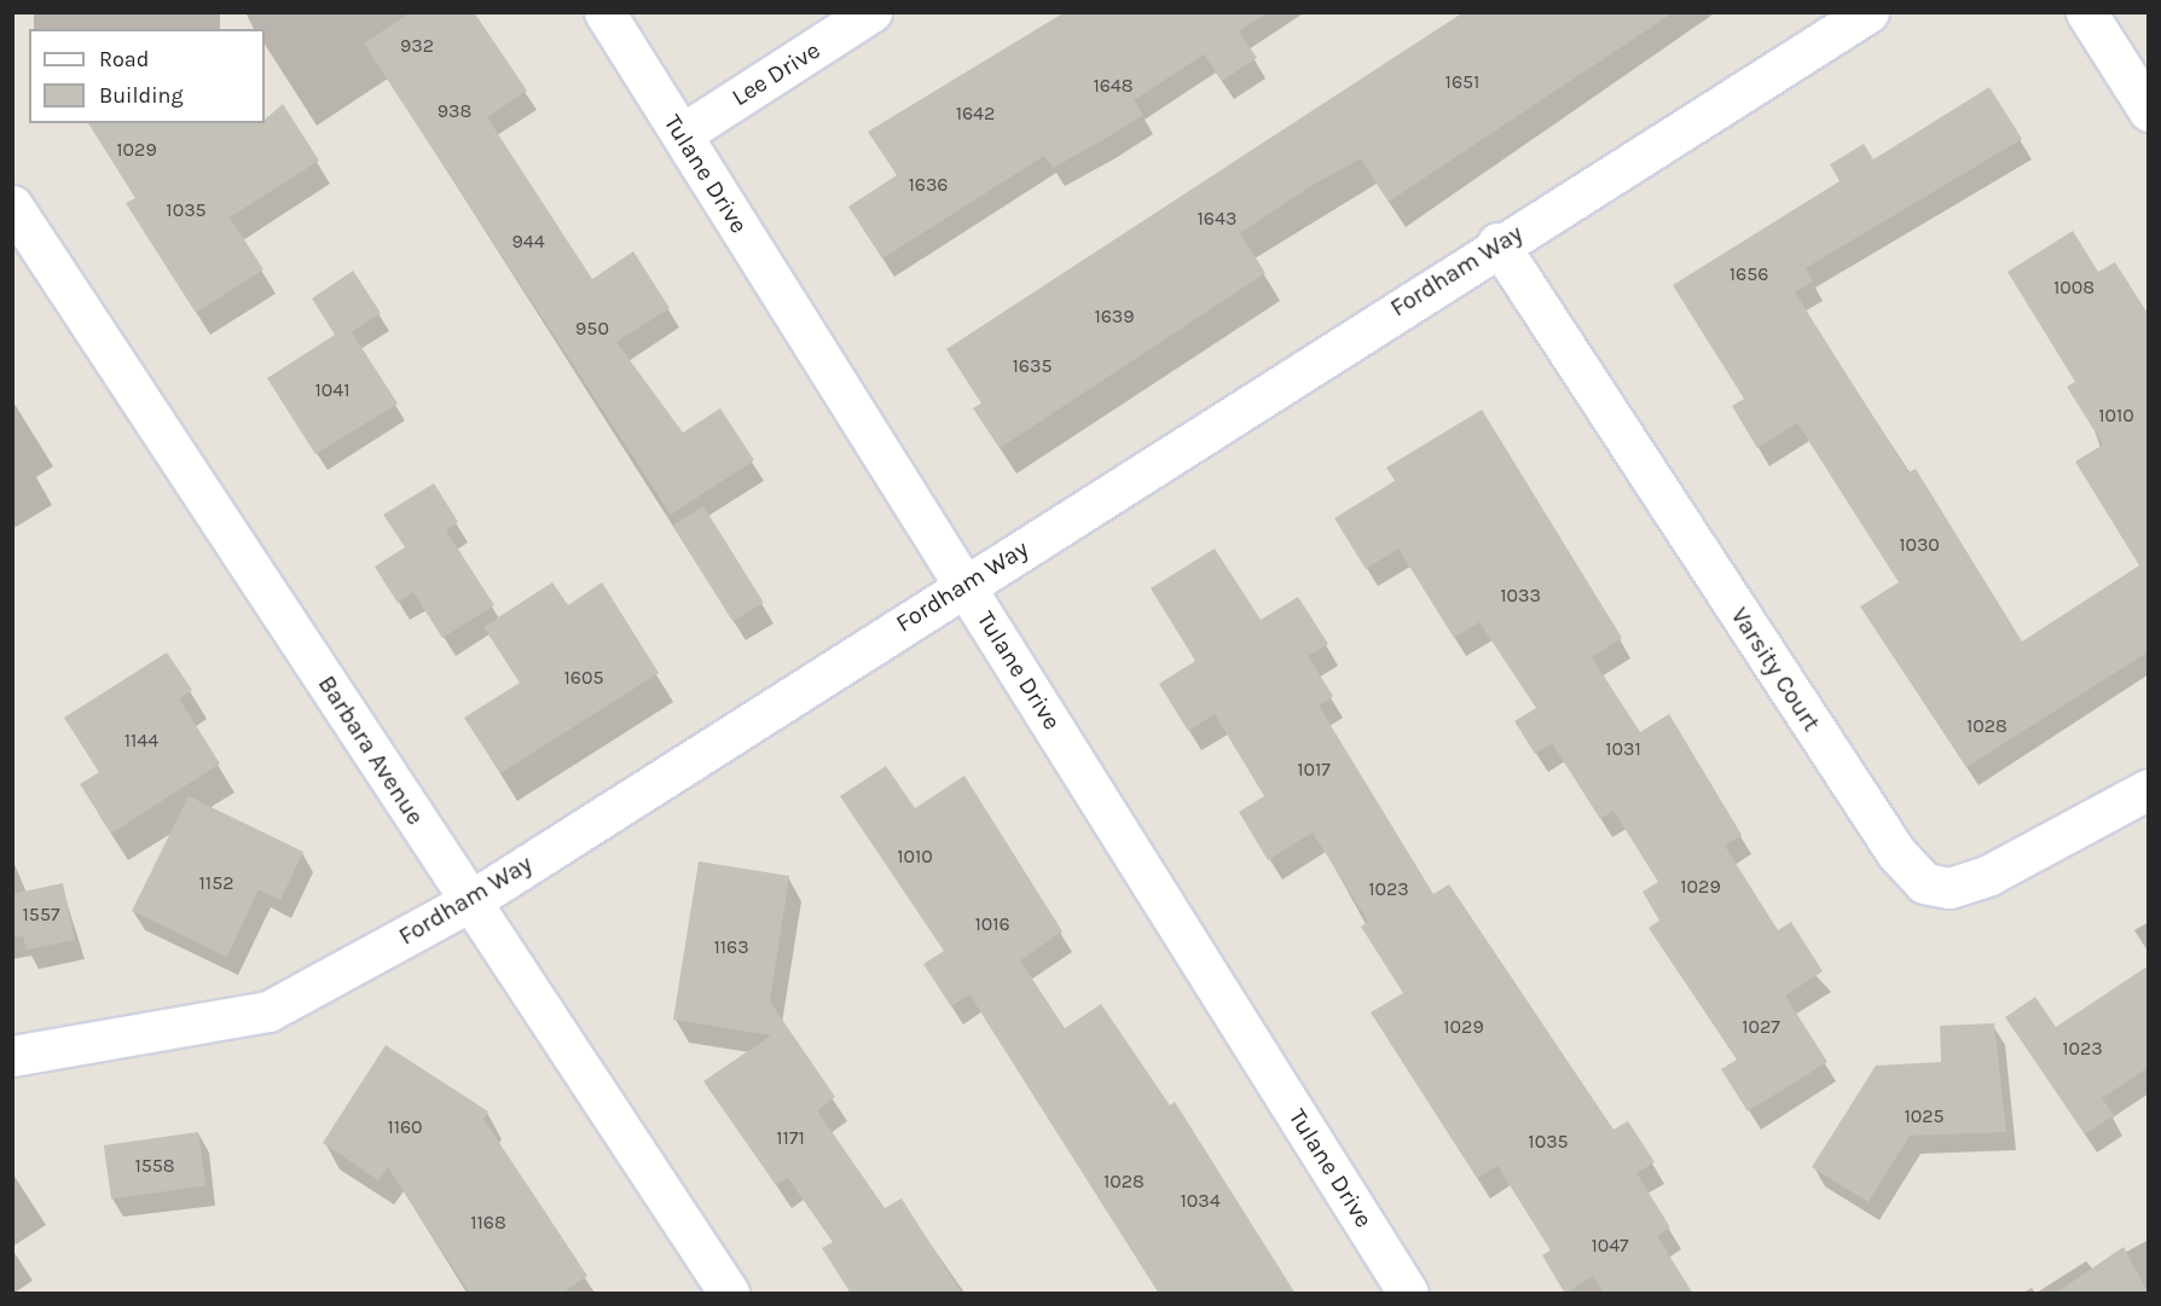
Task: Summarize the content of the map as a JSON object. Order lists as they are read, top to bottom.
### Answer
{
  "streets": {
    "street": [
      "Lee Drive",
      "Tulane Drive",
      "Fordham Way",
      "Varsity Court",
      "Barbara Avenue"
    ]
  },
  "crossings": [
    ["Lee Drive", "Tulane Drive"],
    ["Tulane Drive", "Fordham Way"],
    ["Fordham Way", "Varsity Court"],
    ["Fordham Way", "Barbara Avenue"]
  ],
  "house_numbers": [
    "932",
    "1651",
    "1648",
    "938",
    "1642",
    "1029",
    "1636",
    "1035",
    "1643",
    "944",
    "1656",
    "1008",
    "1639",
    "950",
    "1635",
    "1041",
    "1010",
    "1030",
    "1033",
    "1605",
    "1028",
    "1144",
    "1031",
    "1017",
    "1010",
    "1152",
    "1029",
    "1023",
    "1557",
    "1016",
    "1163",
    "1029",
    "1027",
    "1023",
    "1025",
    "1160",
    "1171",
    "1035",
    "1558",
    "1028",
    "1034",
    "1168",
    "1047"
  ],
  "legend": ["Road", "Building"]
}
